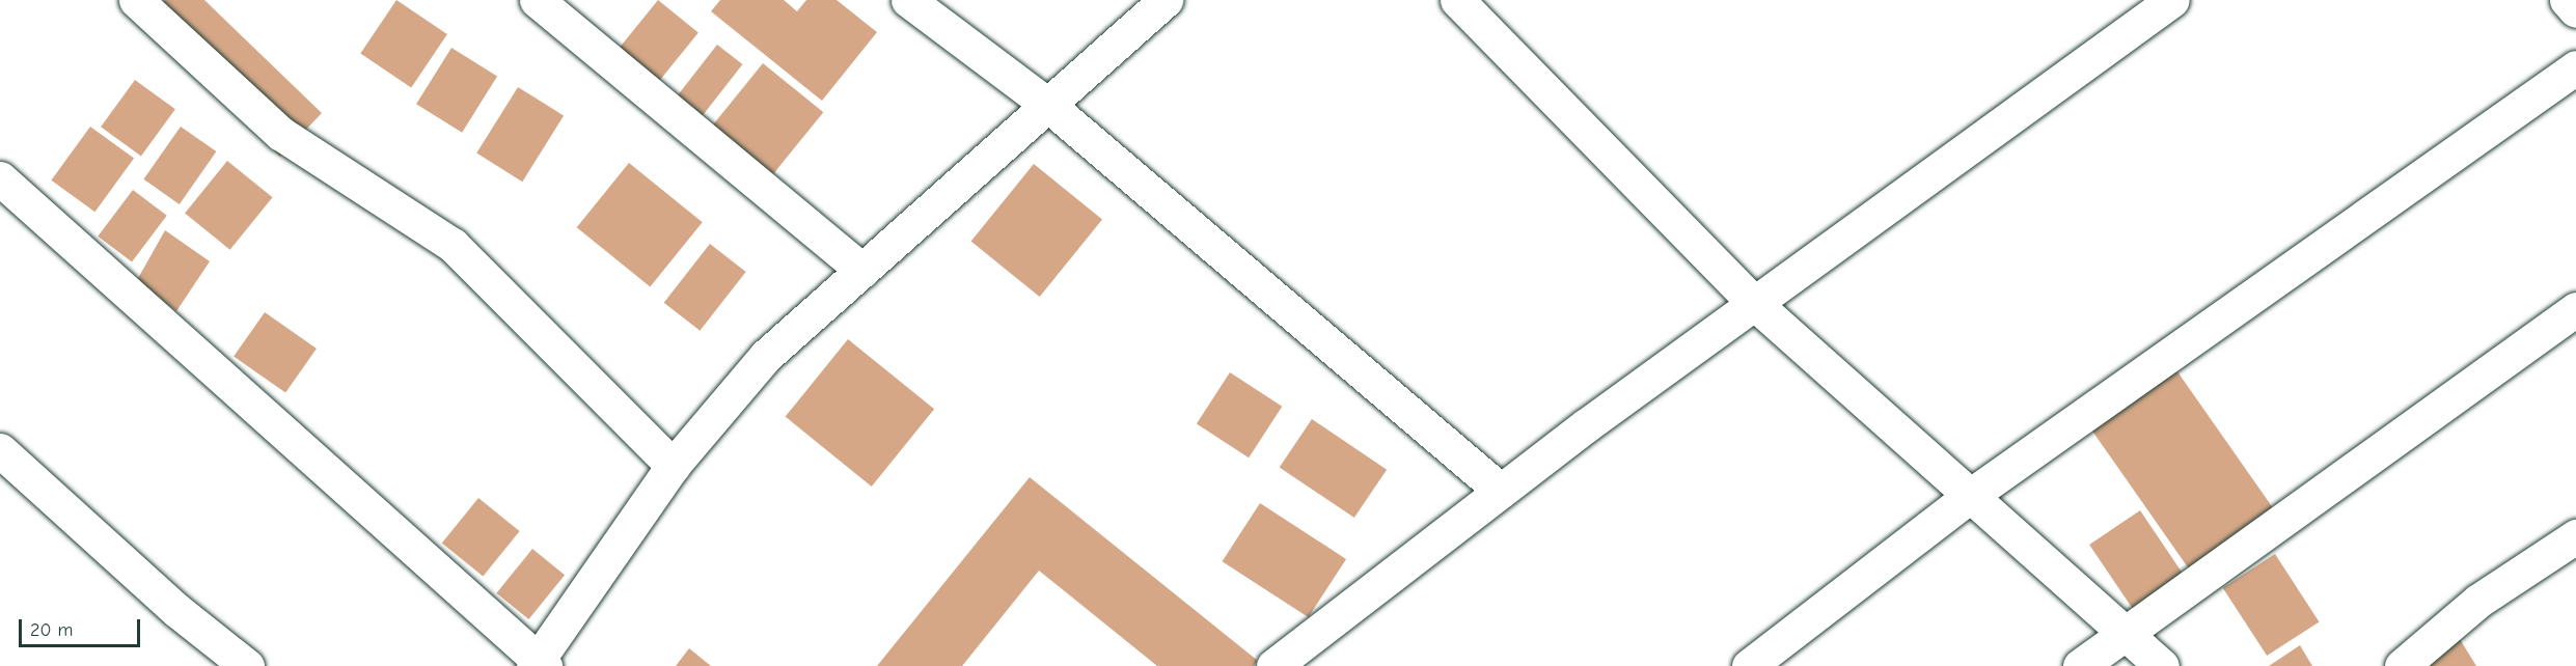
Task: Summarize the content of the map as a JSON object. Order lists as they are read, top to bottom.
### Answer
{
  "scale_bar": "20 m"
}
